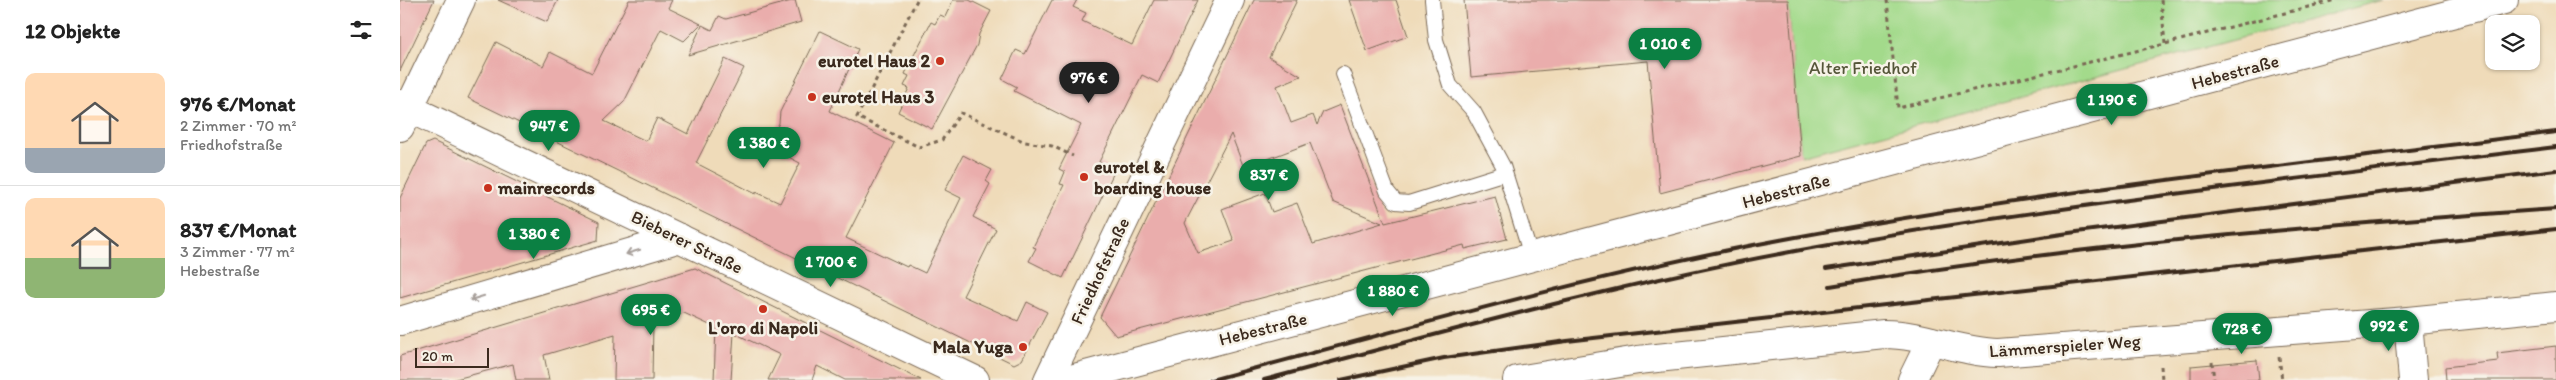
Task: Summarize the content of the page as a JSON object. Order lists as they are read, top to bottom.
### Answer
{
  "streets": {
    "street": [
      "Hebestraße",
      "Bieberer Straße",
      "Friedhofstraße",
      "Lämmerspieler Weg"
    ]
  },
  "parks": ["Alter Friedhof"],
  "places": [
    "eurotel Haus 2",
    "eurotel Haus 3",
    "eurotel & boarding house",
    "mainrecords",
    "L'oro di Napoli",
    "Mala Yuga"
  ],
  "scale_bar": "20 m",
  "page": {
    "heading": "12 Objekte",
    "price": [
      "1 010 €",
      "976 €",
      "1 190 €",
      "947 €",
      "1 380 €",
      "837 €",
      "1 380 €",
      "1 700 €",
      "1 880 €",
      "695 €",
      "992 €",
      "728 €"
    ],
    "list": [
      {
        "name": "976 €/Monat",
        "note": "2 Zimmer · 70 m² · Friedhofstraße"
      },
      {
        "name": "837 €/Monat",
        "note": "3 Zimmer · 77 m² · Hebestraße"
      }
    ],
    "scale": "20 m"
  }
}
